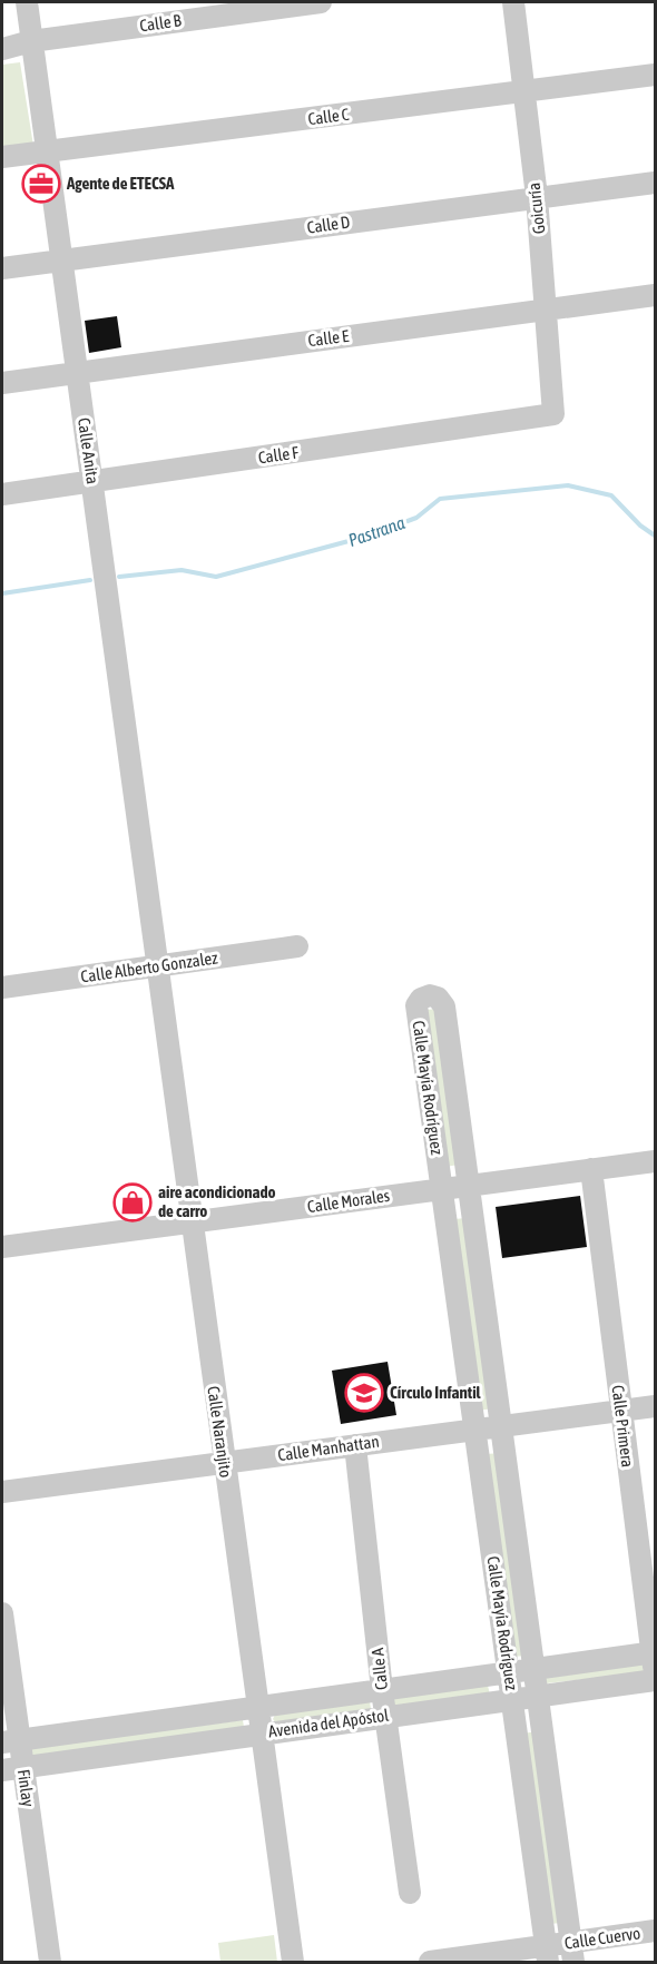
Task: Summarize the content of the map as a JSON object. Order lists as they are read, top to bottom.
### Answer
{
  "streets": {
    "street": [
      "Calle B",
      "Calle C",
      "Goicuría",
      "Calle D",
      "Calle E",
      "Calle Anita",
      "Calle F",
      "Calle Alberto Gonzalez",
      "Calle Mayía Rodríguez",
      "Calle Morales",
      "Calle Primera",
      "Calle Naranjito",
      "Calle Manhattan",
      "Calle A",
      "Avenida del Apóstol",
      "Finlay",
      "Calle Cuervo"
    ]
  },
  "crossings": [
    ["Calle B", "Calle Anita"],
    ["Calle C", "Goicuría"],
    ["Calle C", "Calle Anita"],
    ["Goicuría", "Calle D"],
    ["Goicuría", "Calle E"],
    ["Goicuría", "Calle F"],
    ["Calle D", "Calle Anita"],
    ["Calle E", "Calle Anita"],
    ["Calle Anita", "Calle F"],
    ["Calle Anita", "Calle Naranjito"],
    ["Calle Alberto Gonzalez", "Calle Naranjito"],
    ["Calle Mayía Rodríguez", "Calle Morales"],
    ["Calle Mayía Rodríguez", "Calle Manhattan"],
    ["Calle Mayía Rodríguez", "Avenida del Apóstol"],
    ["Calle Mayía Rodríguez", "Calle Cuervo"],
    ["Calle Morales", "Calle Primera"],
    ["Calle Morales", "Calle Naranjito"],
    ["Calle Primera", "Calle Manhattan"],
    ["Calle Primera", "Avenida del Apóstol"],
    ["Calle Naranjito", "Calle Manhattan"],
    ["Calle Naranjito", "Avenida del Apóstol"],
    ["Calle Manhattan", "Calle A"],
    ["Calle A", "Avenida del Apóstol"],
    ["Avenida del Apóstol", "Finlay"]
  ],
  "water": ["Pastrana"],
  "places": {
    "office": ["Agente de ETECSA"],
    "shop": ["aire acondicionado de carro"],
    "school or university": ["Círculo Infantil"]
  }
}
